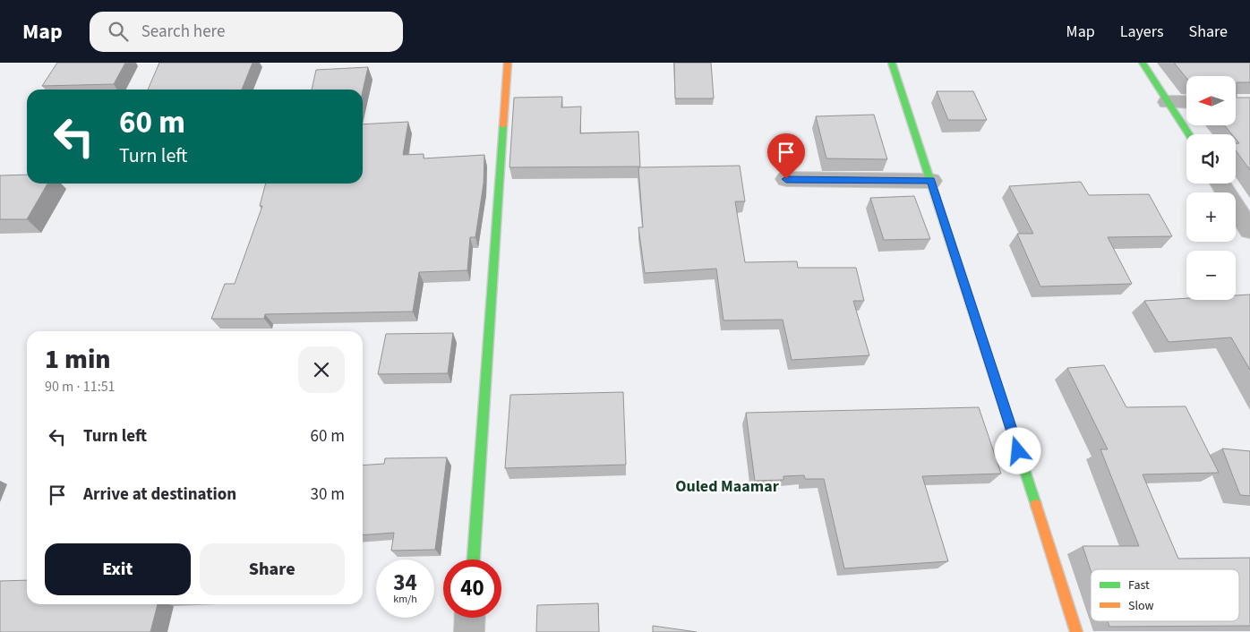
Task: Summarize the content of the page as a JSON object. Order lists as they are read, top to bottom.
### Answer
{
  "districts": ["Ouled Maamar"],
  "legend": ["Fast", "Slow"],
  "north": "left",
  "page": {
    "header": "Map",
    "search": "Search here",
    "nav": ["Map", "Layers", "Share"],
    "map_buttons": ["+", "−"],
    "turn": ["60 m", "Turn left"],
    "heading": ["1 min", "90 m · 11:51"],
    "list": [
      {
        "name": "Turn left",
        "value": "60 m"
      },
      {
        "name": "Arrive at destination",
        "value": "30 m"
      }
    ],
    "buttons": ["Exit", "Share"],
    "speed": "34 km/h",
    "limit": "40"
  }
}
